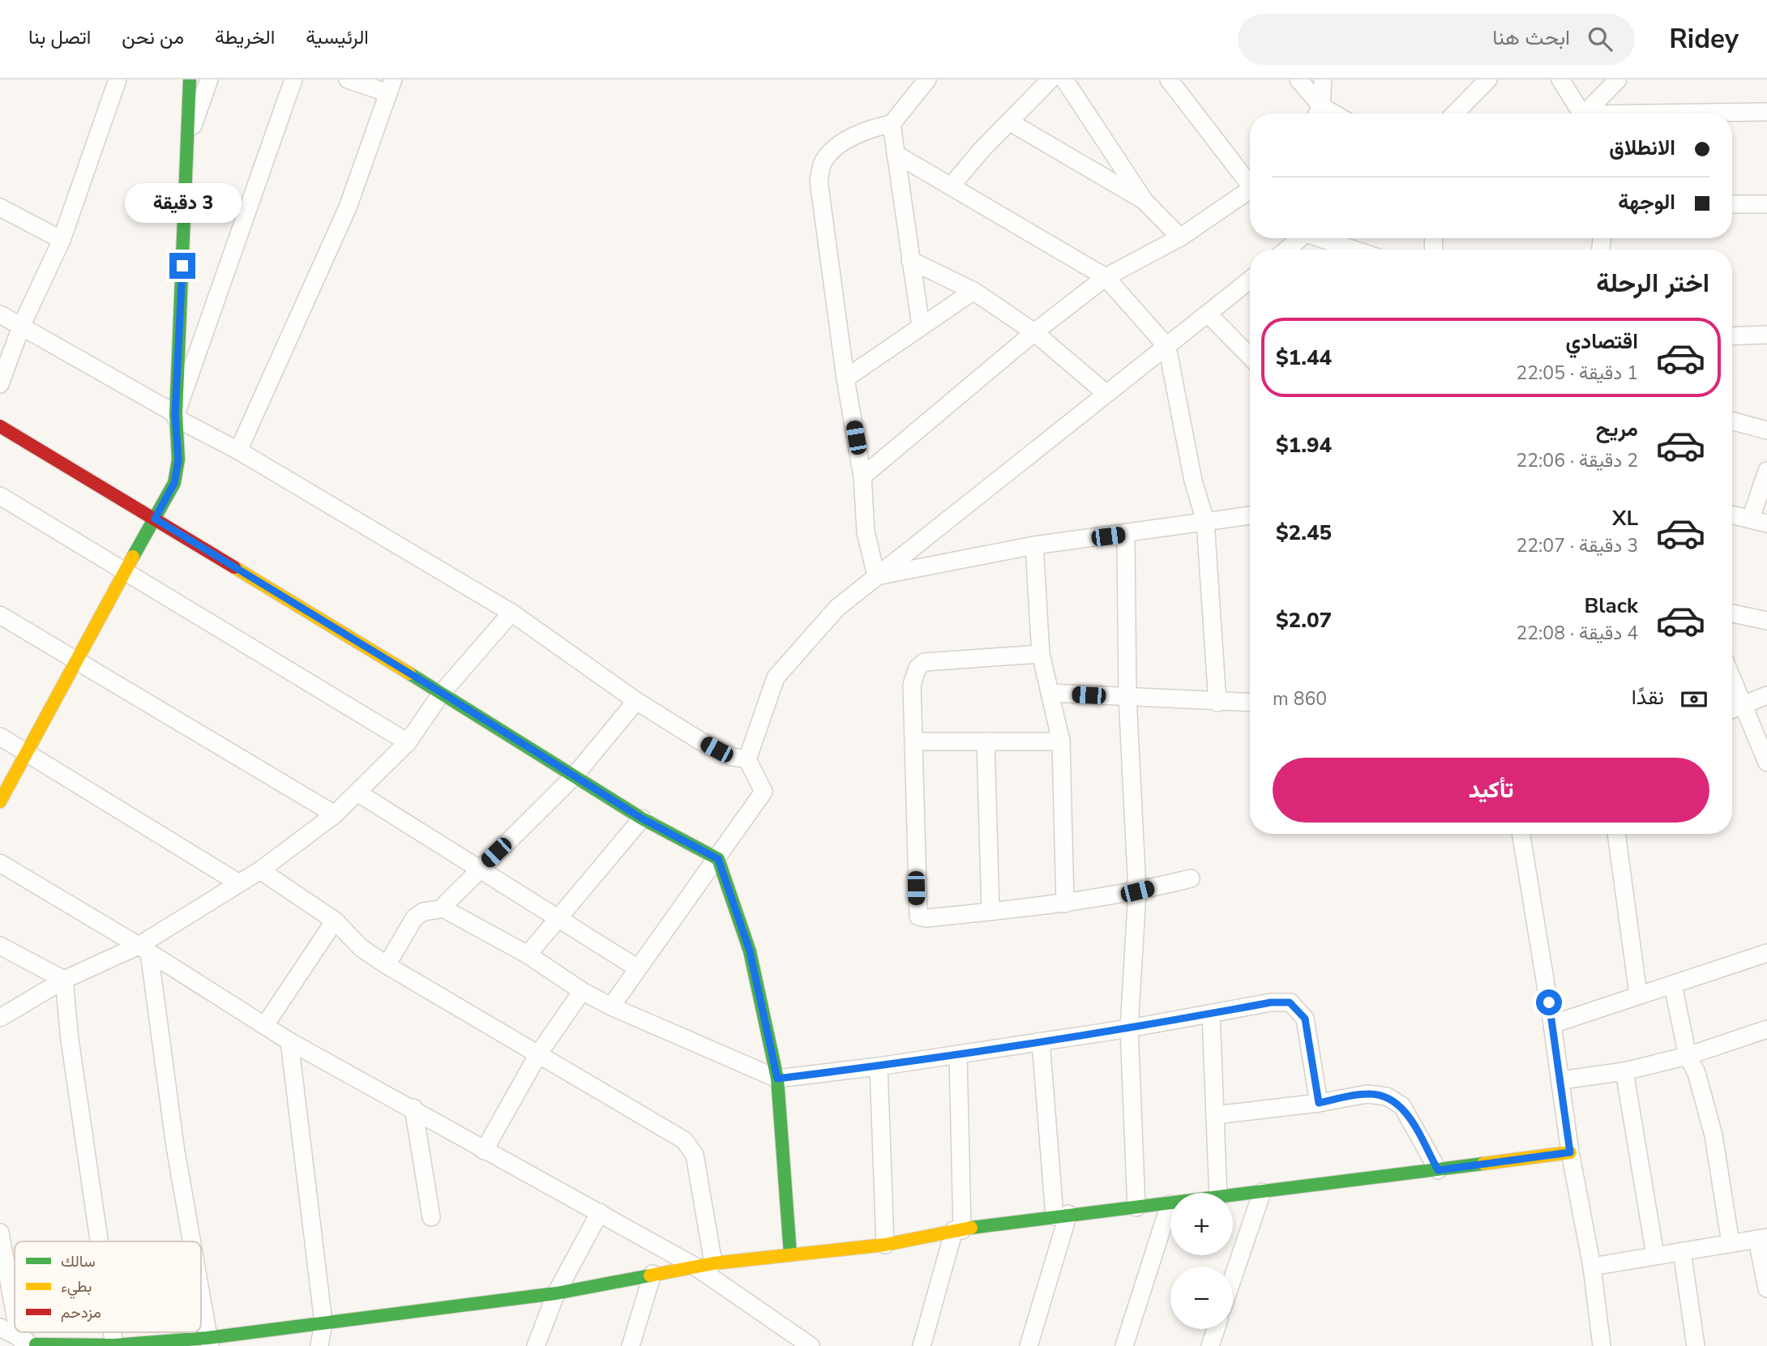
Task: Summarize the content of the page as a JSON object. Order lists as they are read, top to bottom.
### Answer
{
  "legend": ["سالك", "بطيء", "مزدحم"],
  "page": {
    "header": "Ridey",
    "search": "ابحث هنا",
    "nav": [
      "الرئيسية",
      "الخريطة",
      "من نحن",
      "اتصل بنا"
    ],
    "banner": ["الانطلاق", "الوجهة"],
    "bubble": "3 دقيقة",
    "heading": "اختر الرحلة",
    "list": [
      {
        "name": "اقتصادي",
        "note": "1 دقيقة · 22:05",
        "value": "$1.44"
      },
      {
        "name": "مريح",
        "note": "2 دقيقة · 22:06",
        "value": "$1.94"
      },
      {
        "name": "XL",
        "note": "3 دقيقة · 22:07",
        "value": "$2.45"
      },
      {
        "name": "Black",
        "note": "4 دقيقة · 22:08",
        "value": "$2.07"
      }
    ],
    "pay": ["نقدًا", "860 m"],
    "buttons": "تأكيد",
    "map_buttons": ["+", "−"]
  }
}
